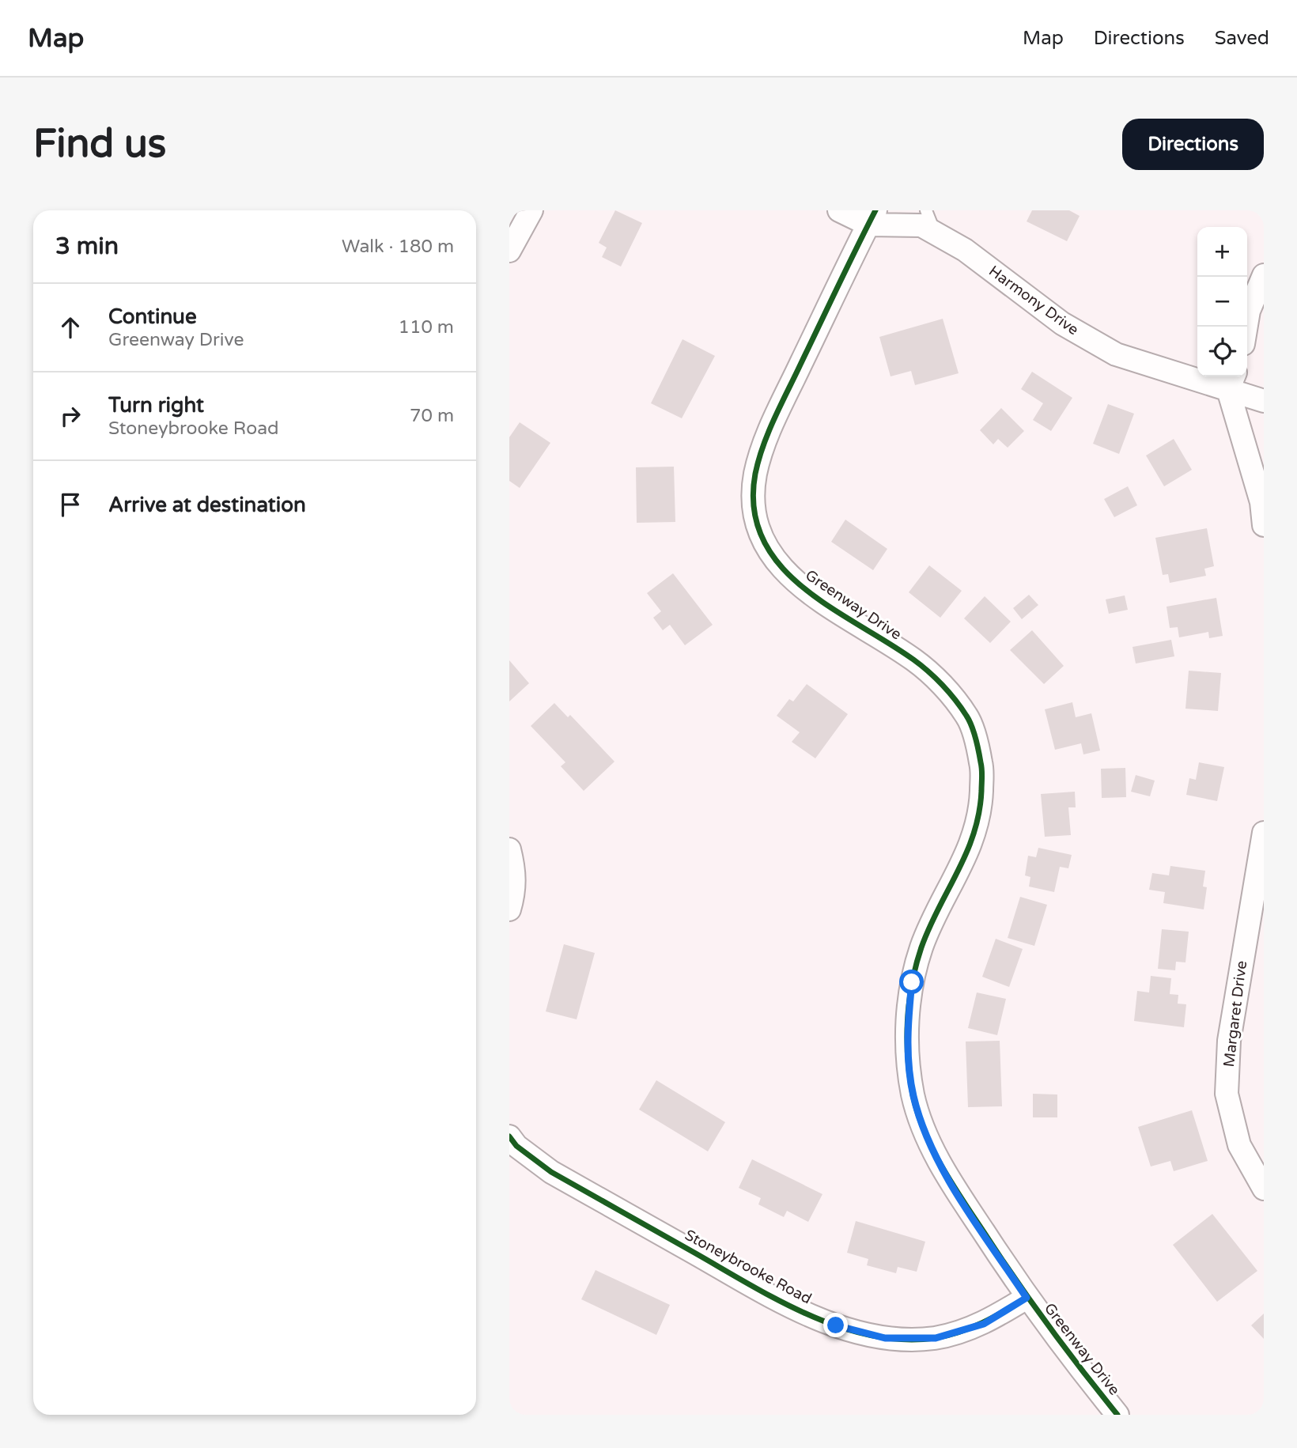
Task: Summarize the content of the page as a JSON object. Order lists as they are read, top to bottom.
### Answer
{
  "streets": {
    "street": [
      "Harmony Drive",
      "Greenway Drive",
      "Margaret Drive",
      "Stoneybrooke Road"
    ]
  },
  "crossings": [
    ["Harmony Drive", "Greenway Drive"],
    ["Greenway Drive", "Stoneybrooke Road"]
  ],
  "page": {
    "header": "Map",
    "nav": ["Map", "Directions", "Saved"],
    "buttons": "Directions",
    "title": "Find us",
    "heading": ["3 min", "Walk · 180 m"],
    "map_buttons": ["+", "−"],
    "list": [
      ["Continue", "Greenway Drive", "110 m"],
      ["Turn right", "Stoneybrooke Road", "70 m"],
      "Arrive at destination"
    ]
  }
}
